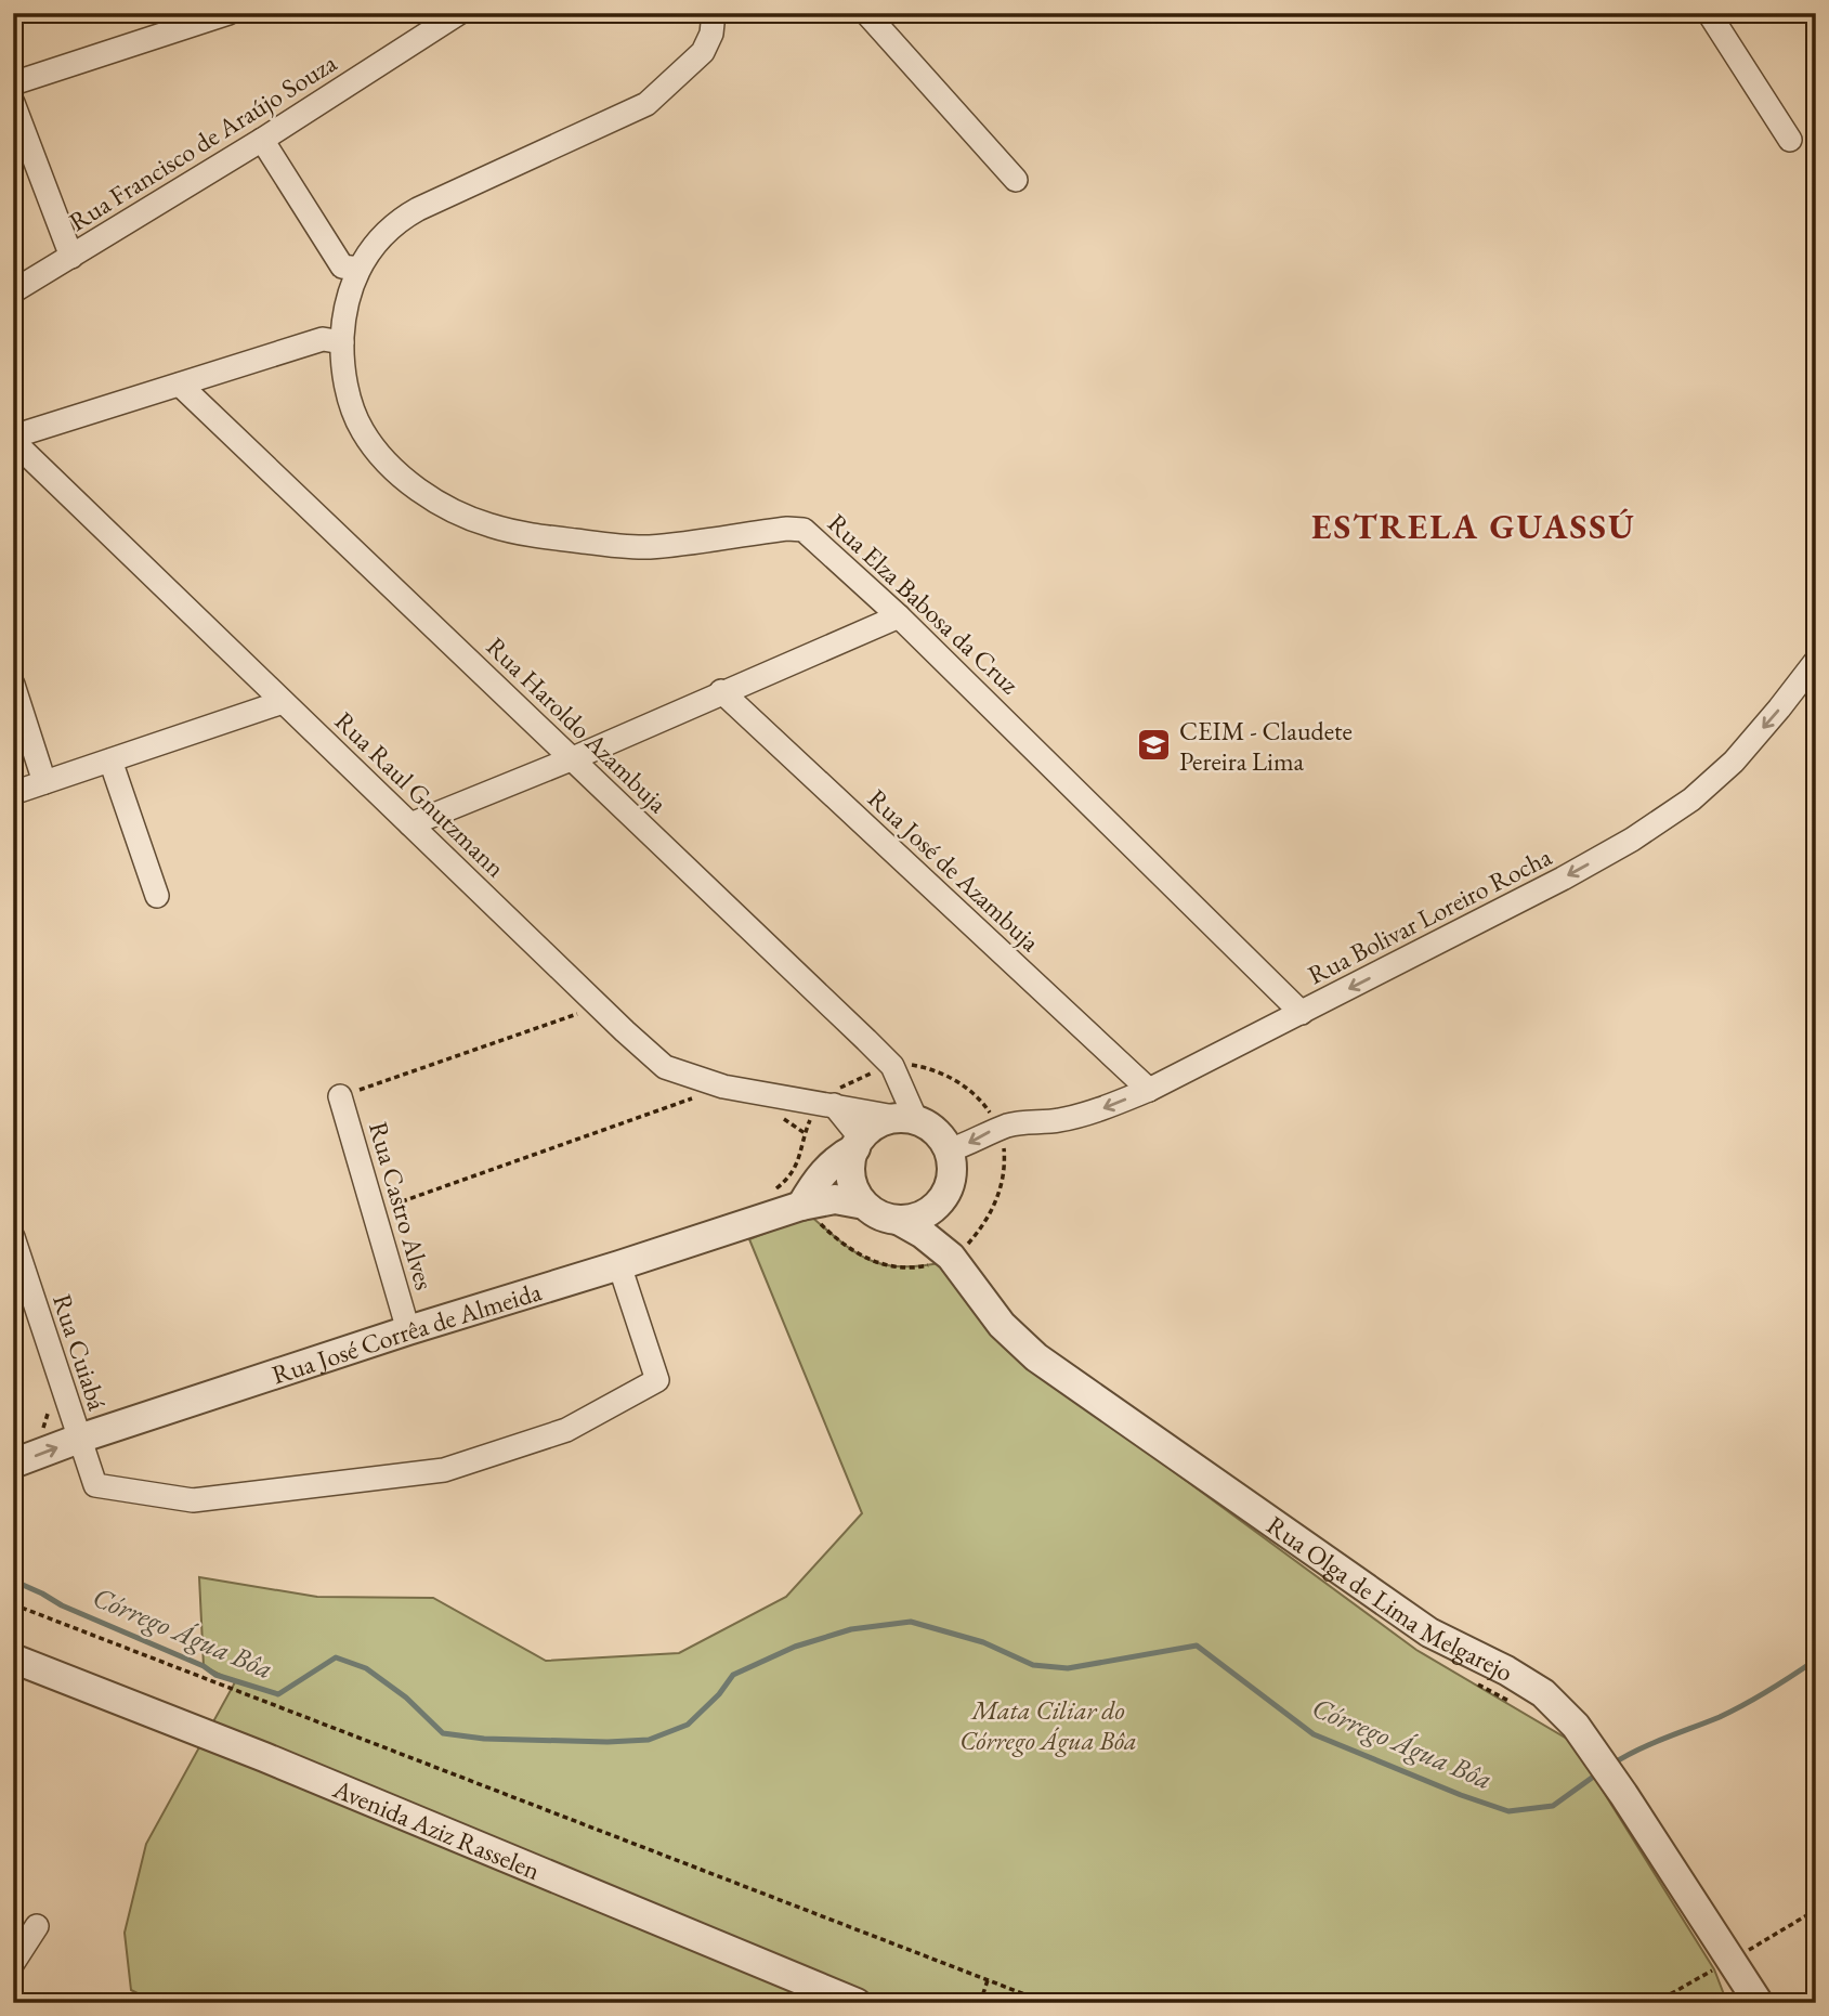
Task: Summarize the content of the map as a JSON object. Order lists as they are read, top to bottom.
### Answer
{
  "streets": {
    "street": [
      "Rua Francisco de Araújo Souza",
      "Rua Elza Babosa da Cruz",
      "Rua Haroldo Azambuja",
      "Rua Raul Gnutzmann",
      "Rua José de Azambuja",
      "Rua Bolivar Loreiro Rocha",
      "Rua Castro Alves",
      "Rua José Corrêa de Almeida",
      "Rua Cuiabá",
      "Rua Olga de Lima Melgarejo",
      "Avenida Aziz Rasselen"
    ]
  },
  "crossings": [
    ["Rua Elza Babosa da Cruz", "Rua Bolivar Loreiro Rocha"],
    ["Rua Haroldo Azambuja", "Rua Raul Gnutzmann"],
    ["Rua Haroldo Azambuja", "Rua Bolivar Loreiro Rocha"],
    ["Rua Haroldo Azambuja", "Rua José Corrêa de Almeida"],
    ["Rua Haroldo Azambuja", "Rua Olga de Lima Melgarejo"],
    ["Rua Raul Gnutzmann", "Rua Bolivar Loreiro Rocha"],
    ["Rua Raul Gnutzmann", "Rua José Corrêa de Almeida"],
    ["Rua Raul Gnutzmann", "Rua Olga de Lima Melgarejo"],
    ["Rua José de Azambuja", "Rua Bolivar Loreiro Rocha"],
    ["Rua Bolivar Loreiro Rocha", "Rua José Corrêa de Almeida"],
    ["Rua Bolivar Loreiro Rocha", "Rua Olga de Lima Melgarejo"],
    ["Rua Castro Alves", "Rua José Corrêa de Almeida"],
    ["Rua José Corrêa de Almeida", "Rua Cuiabá"],
    ["Rua José Corrêa de Almeida", "Rua Olga de Lima Melgarejo"]
  ],
  "one_way": ["Rua Bolivar Loreiro Rocha"],
  "districts": ["ESTRELA GUASSÚ"],
  "water": ["Córrego Água Bôa"],
  "parks": ["Mata Ciliar do Córrego Água Bôa"],
  "places": {
    "school or university": ["CEIM - Claudete Pereira Lima"]
  }
}
